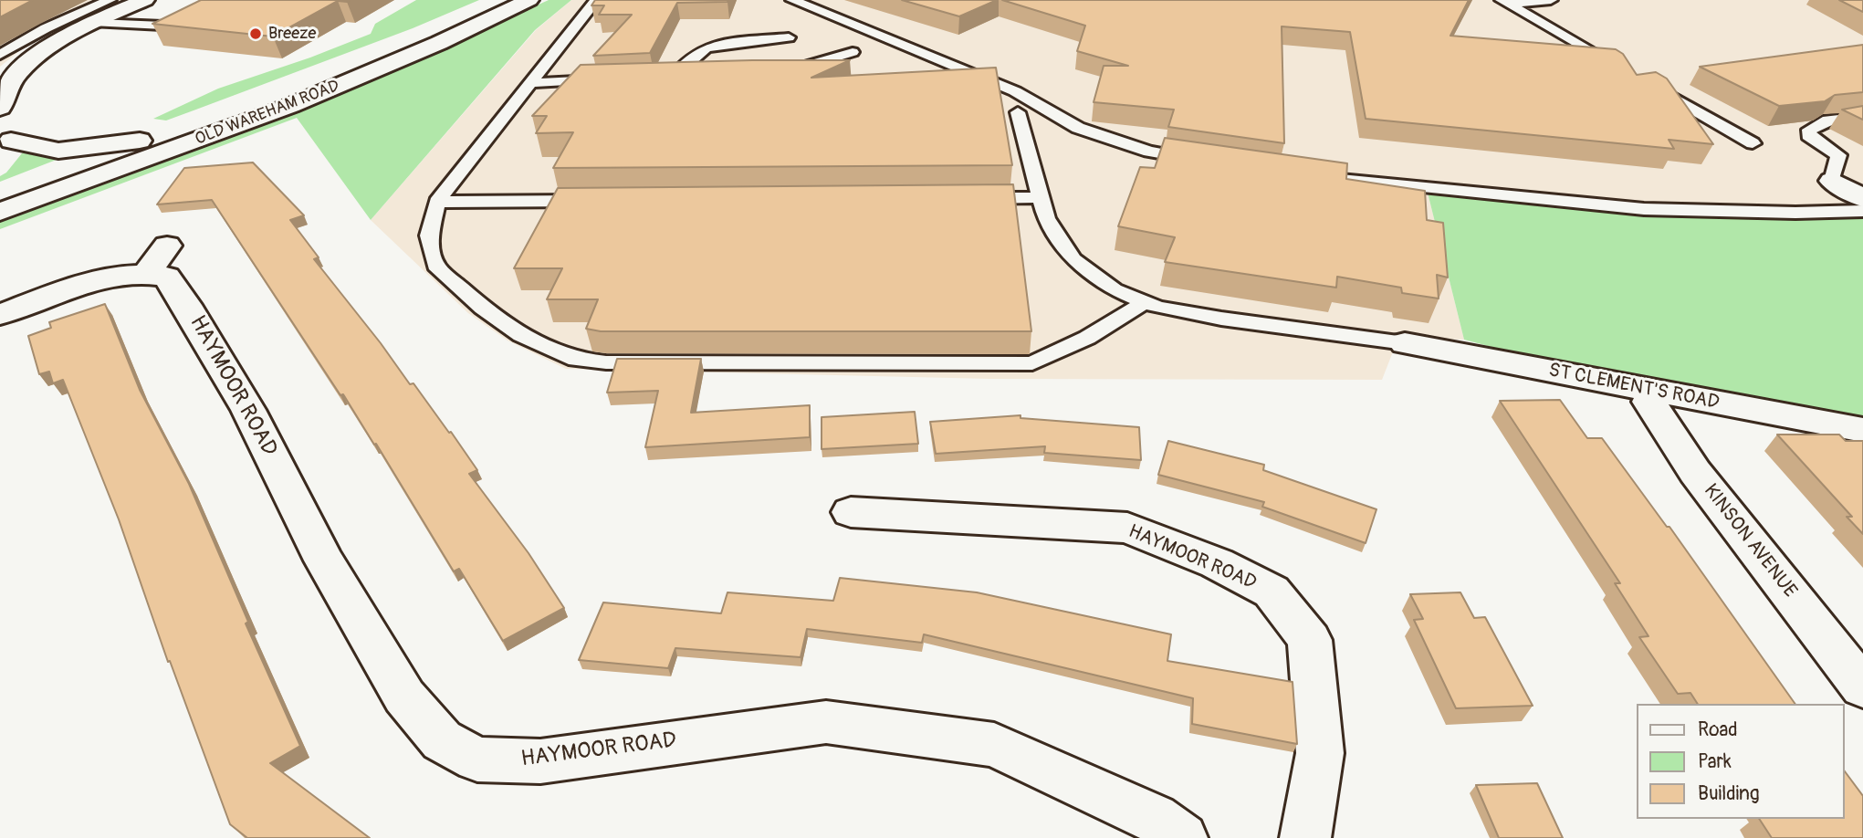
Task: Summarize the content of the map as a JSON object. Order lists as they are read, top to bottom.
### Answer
{
  "streets": {
    "street": [
      "OLD WAREHAM ROAD",
      "HAYMOOR ROAD",
      "ST CLEMENT'S ROAD",
      "KINSON AVENUE"
    ]
  },
  "crossings": [
    ["ST CLEMENT'S ROAD", "KINSON AVENUE"]
  ],
  "places": ["Breeze"],
  "legend": ["Road", "Park", "Building"]
}
